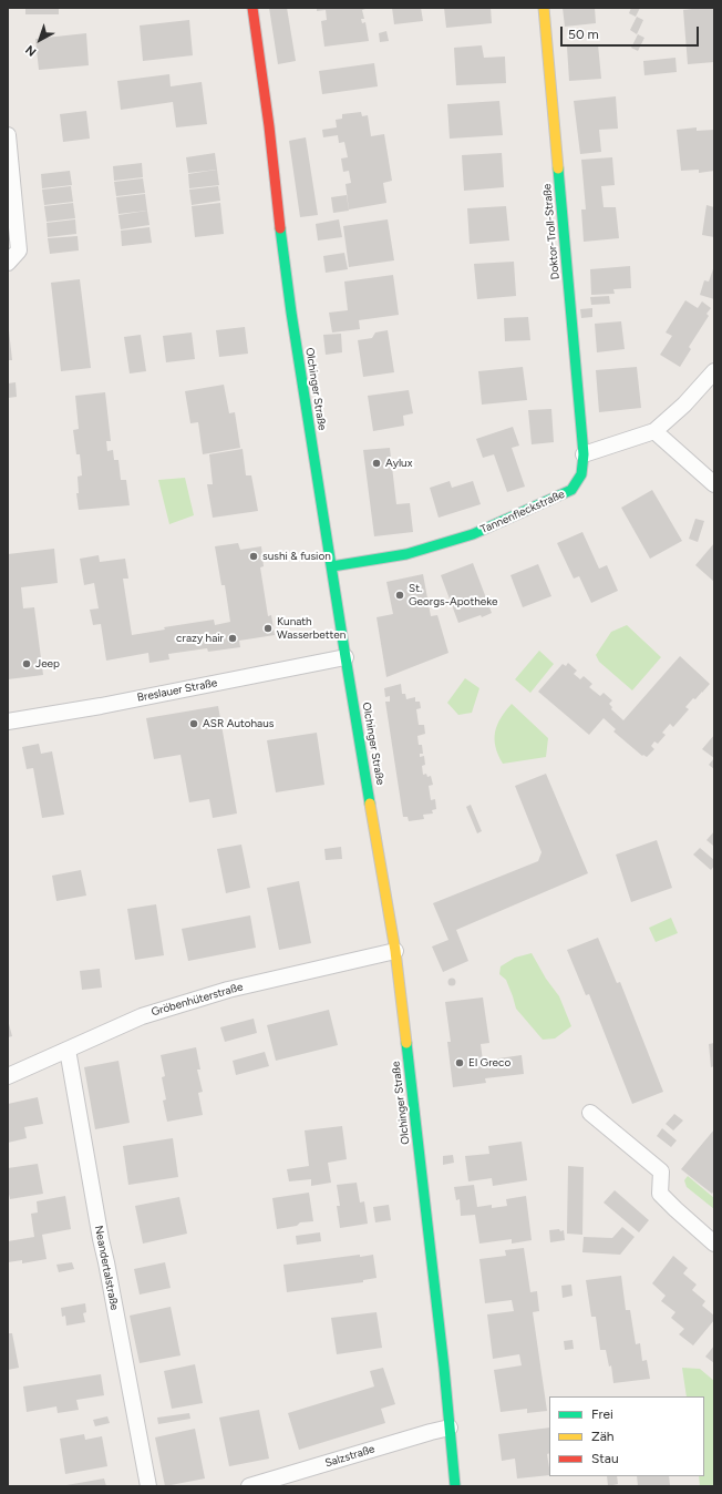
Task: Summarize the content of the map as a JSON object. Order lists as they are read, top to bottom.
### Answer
{
  "streets": {
    "main road": ["Doktor-Troll-Straße", "Olchinger Straße", "Tannenfleckstraße"],
    "street": [
      "Breslauer Straße",
      "Gröbenhüterstraße",
      "Neandertalstraße",
      "Salzstraße"
    ]
  },
  "crossings": [
    ["Doktor-Troll-Straße", "Tannenfleckstraße"],
    ["Olchinger Straße", "Tannenfleckstraße"],
    ["Olchinger Straße", "Breslauer Straße"],
    ["Olchinger Straße", "Gröbenhüterstraße"],
    ["Olchinger Straße", "Salzstraße"],
    ["Gröbenhüterstraße", "Neandertalstraße"]
  ],
  "places": [
    "Aylux",
    "sushi & fusion",
    "St. Georgs-Apotheke",
    "Kunath Wasserbetten",
    "crazy hair",
    "Jeep",
    "ASR Autohaus",
    "El Greco"
  ],
  "legend": ["Frei", "Zäh", "Stau"],
  "scale_bar": "50 m",
  "north": "bottom left"
}
